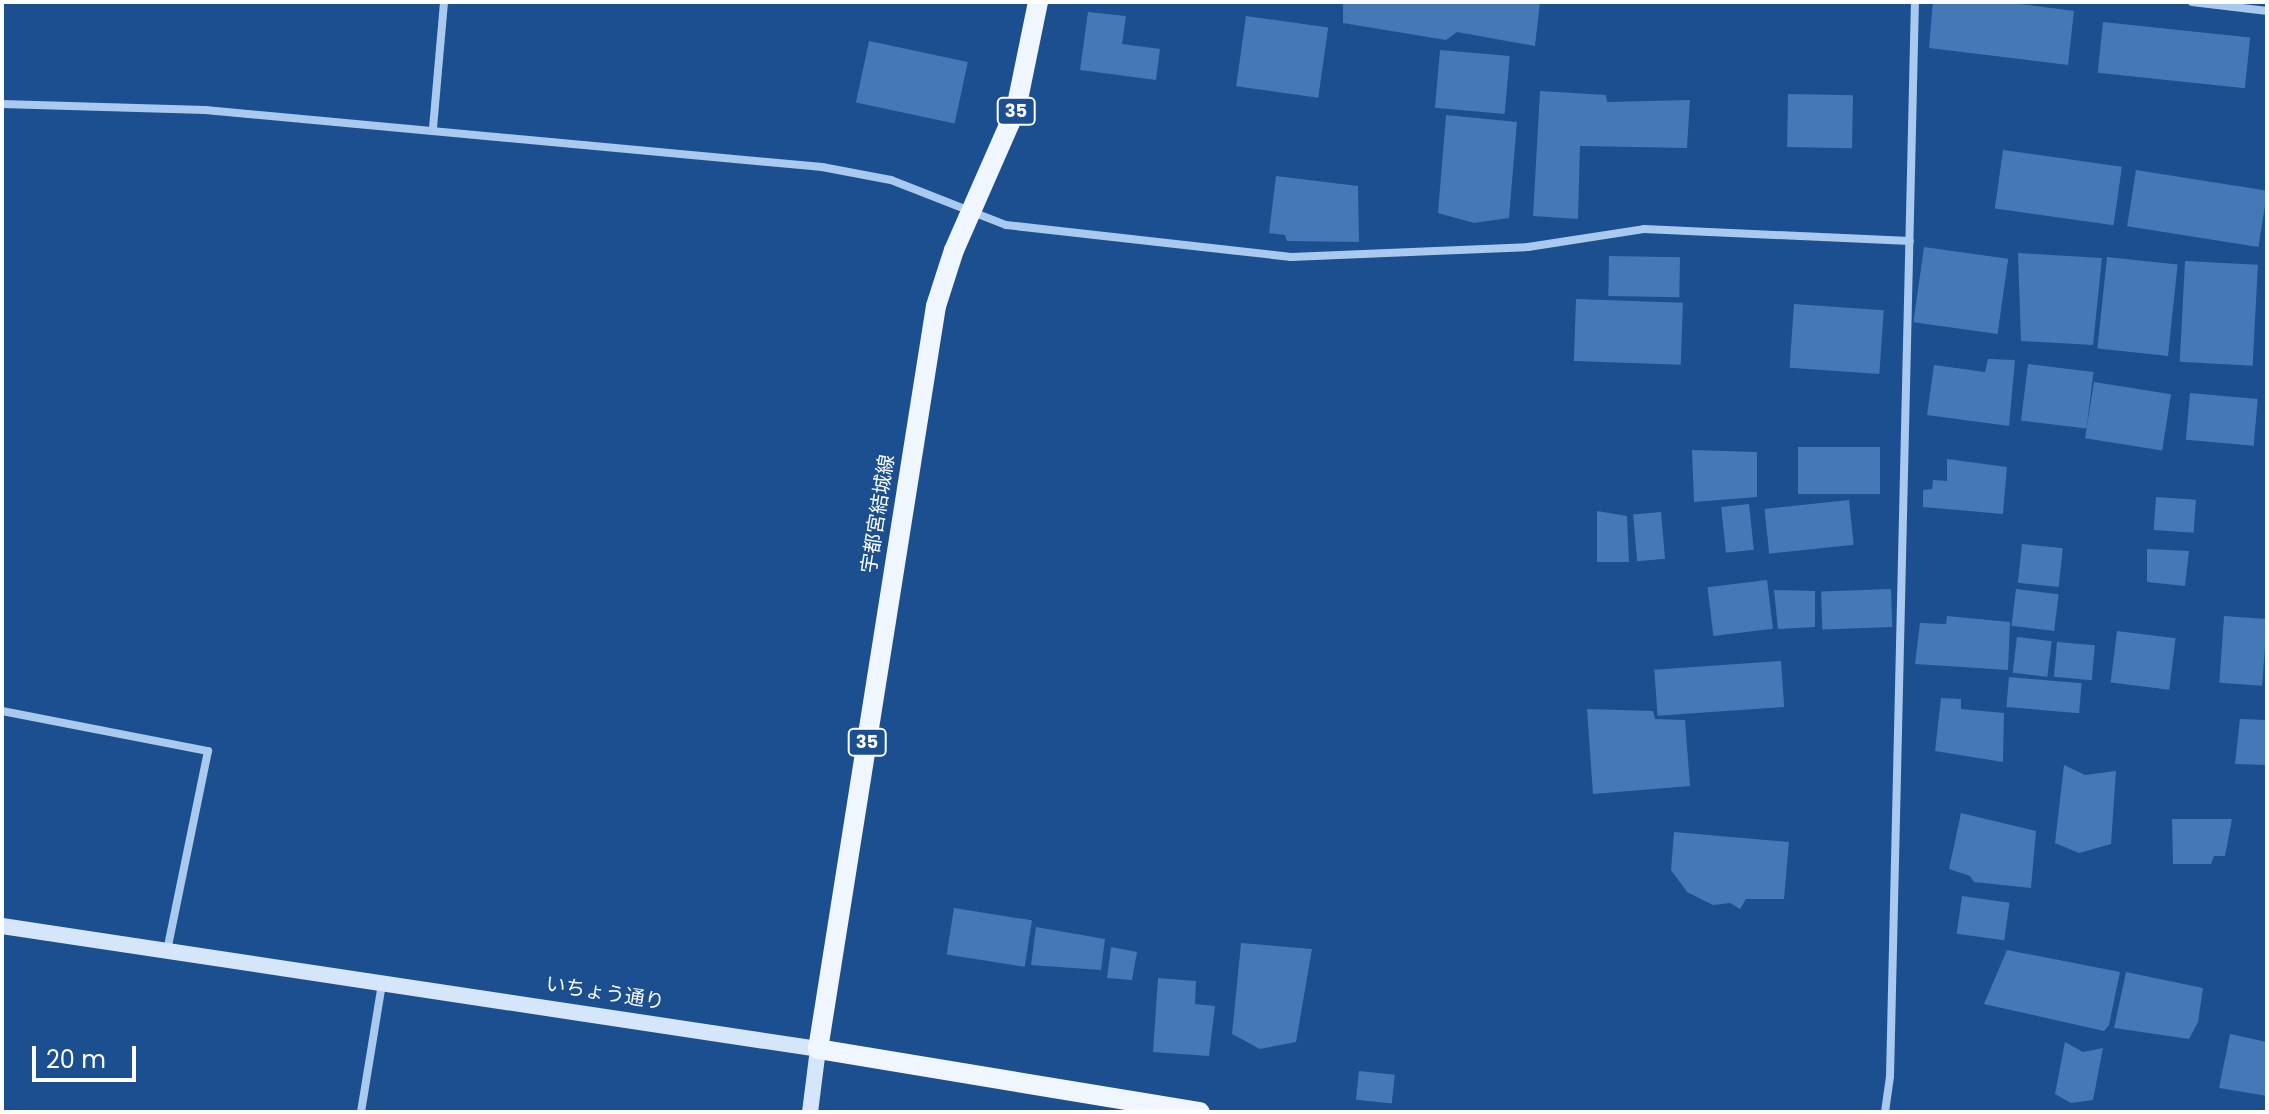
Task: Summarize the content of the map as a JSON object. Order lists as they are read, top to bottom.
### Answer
{
  "streets": {
    "main road": ["35", "宇都宮結城線", "いちょう通り"]
  },
  "crossings": [
    ["宇都宮結城線", "いちょう通り"]
  ],
  "scale_bar": "20 m"
}
